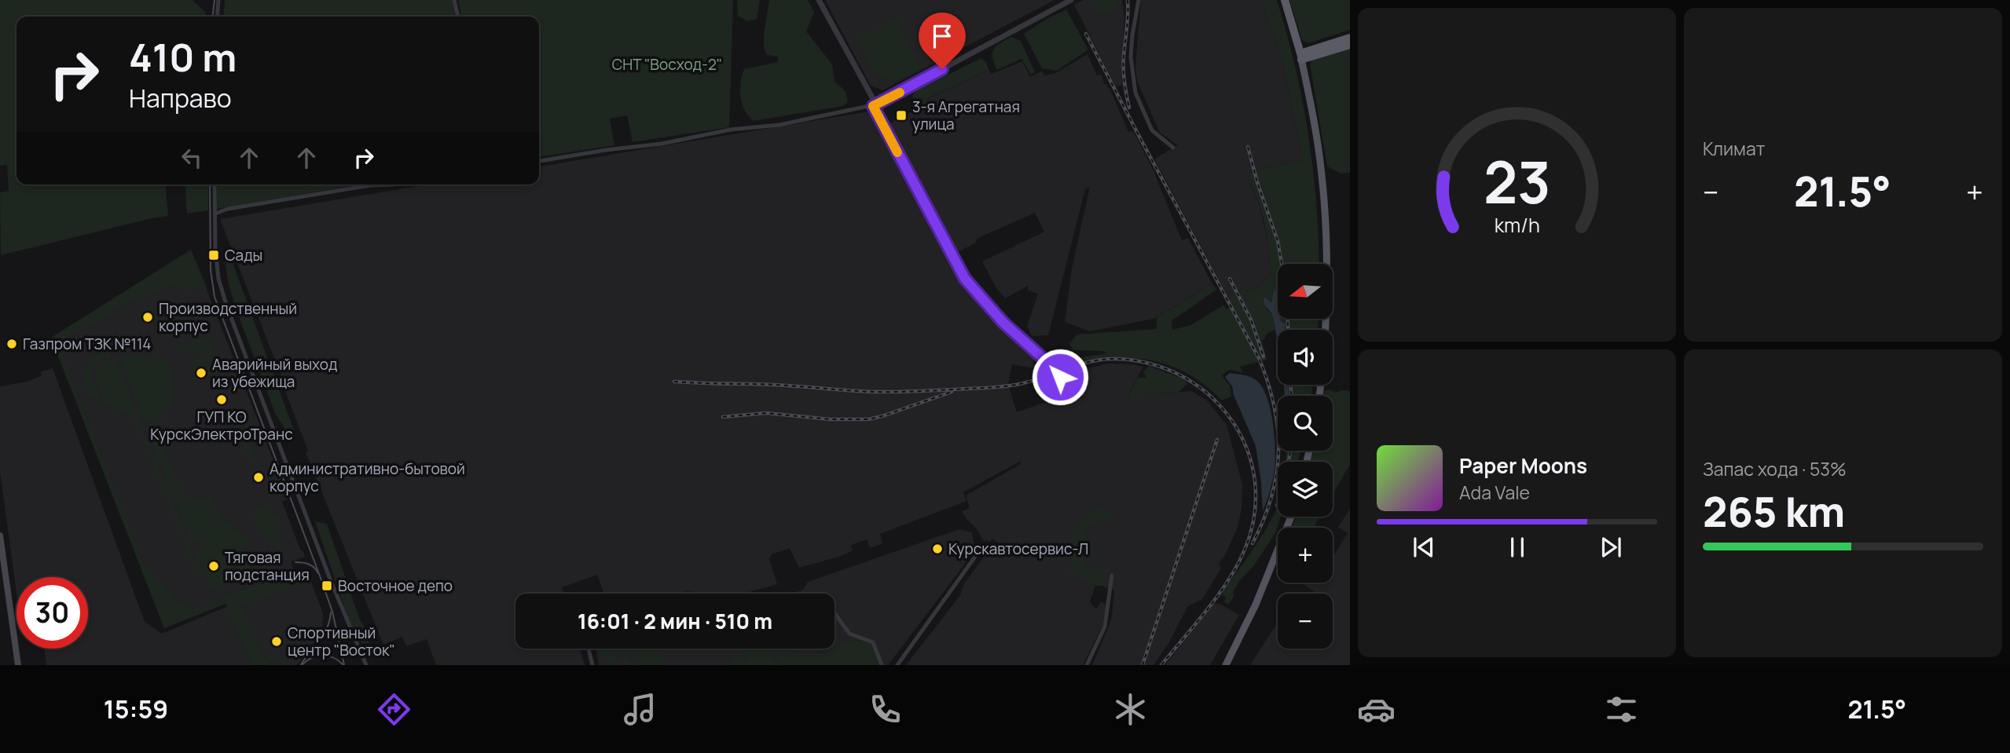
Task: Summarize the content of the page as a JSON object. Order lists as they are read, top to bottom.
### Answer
{
  "parks": ["СНТ \"Восход-2\""],
  "places": {
    "transit": ["3-я Агрегатная улица", "Сады", "Восточное депо"],
    "other": [
      "Производственный корпус",
      "Газпром ТЗК №114",
      "Аварийный выход из убежища",
      "ГУП КО КурскЭлектроТранс",
      "Административно-бытовой корпус",
      "Курскавтосервис-Л",
      "Тяговая подстанция",
      "Спортивный центр \"Восток\""
    ]
  },
  "north": "left",
  "page": {
    "tile": [
      "Климат",
      ["Запас хода · 53%", "265 km"]
    ],
    "turn": ["410 m", "Направо"],
    "heat": ["−", "21.5°", "+"],
    "map_buttons": ["+", "−"],
    "song": ["Paper Moons", "Ada Vale"],
    "limit": "30",
    "trip": "16:01 · 2 мин · 510 m",
    "tabs": ["15:59", "21.5°"],
    "gauge": ["23", "km/h"]
  }
}
